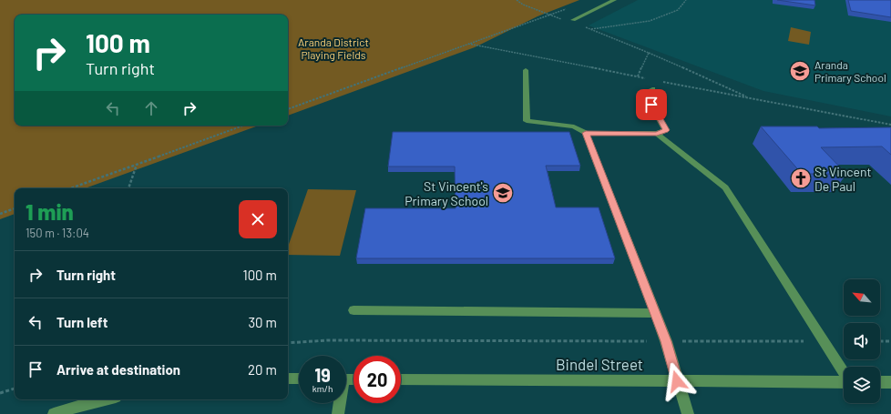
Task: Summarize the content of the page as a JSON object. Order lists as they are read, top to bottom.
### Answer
{
  "streets": {
    "street": ["Bindel Street"]
  },
  "parks": ["Aranda District Playing Fields"],
  "places": {
    "school or university": ["Aranda Primary School", "St Vincent's Primary School"],
    "church": ["St Vincent De Paul"]
  },
  "north": "top left",
  "page": {
    "turn": ["100 m", "Turn right"],
    "heading": ["1 min", "150 m · 13:04"],
    "list": [
      {
        "name": "Turn right",
        "value": "100 m"
      },
      {
        "name": "Turn left",
        "value": "30 m"
      },
      {
        "name": "Arrive at destination",
        "value": "20 m"
      }
    ],
    "speed": "19 km/h",
    "limit": "20"
  }
}
